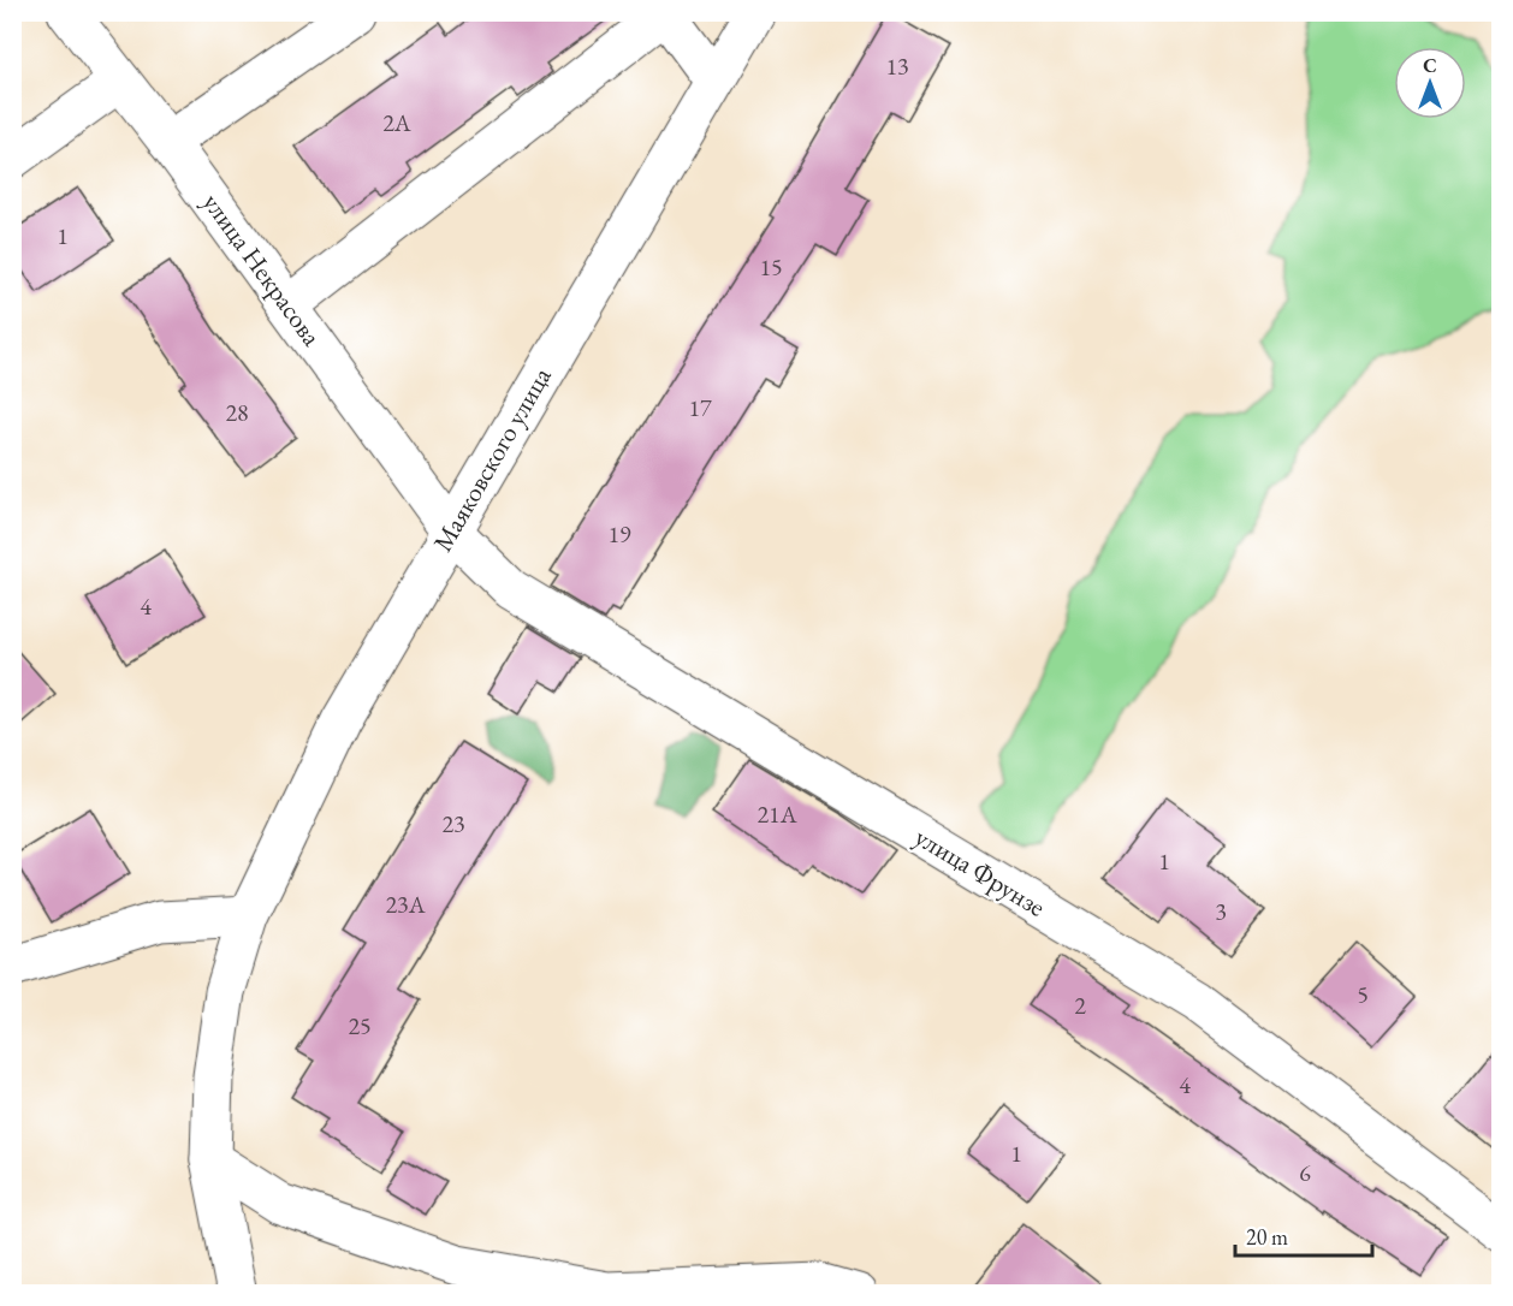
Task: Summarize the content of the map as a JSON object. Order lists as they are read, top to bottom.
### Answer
{
  "streets": {
    "street": ["улица Некрасова", "Маяковского улица", "улица Фрунзе"]
  },
  "crossings": [
    ["улица Некрасова", "Маяковского улица"],
    ["улица Некрасова", "улица Фрунзе"],
    ["Маяковского улица", "улица Фрунзе"]
  ],
  "house_numbers": [
    "13",
    "2А",
    "1",
    "15",
    "17",
    "28",
    "19",
    "4",
    "21А",
    "23",
    "1",
    "23А",
    "3",
    "5",
    "2",
    "25",
    "4",
    "1",
    "6"
  ],
  "scale_bar": "20 m",
  "north": "top"
}
